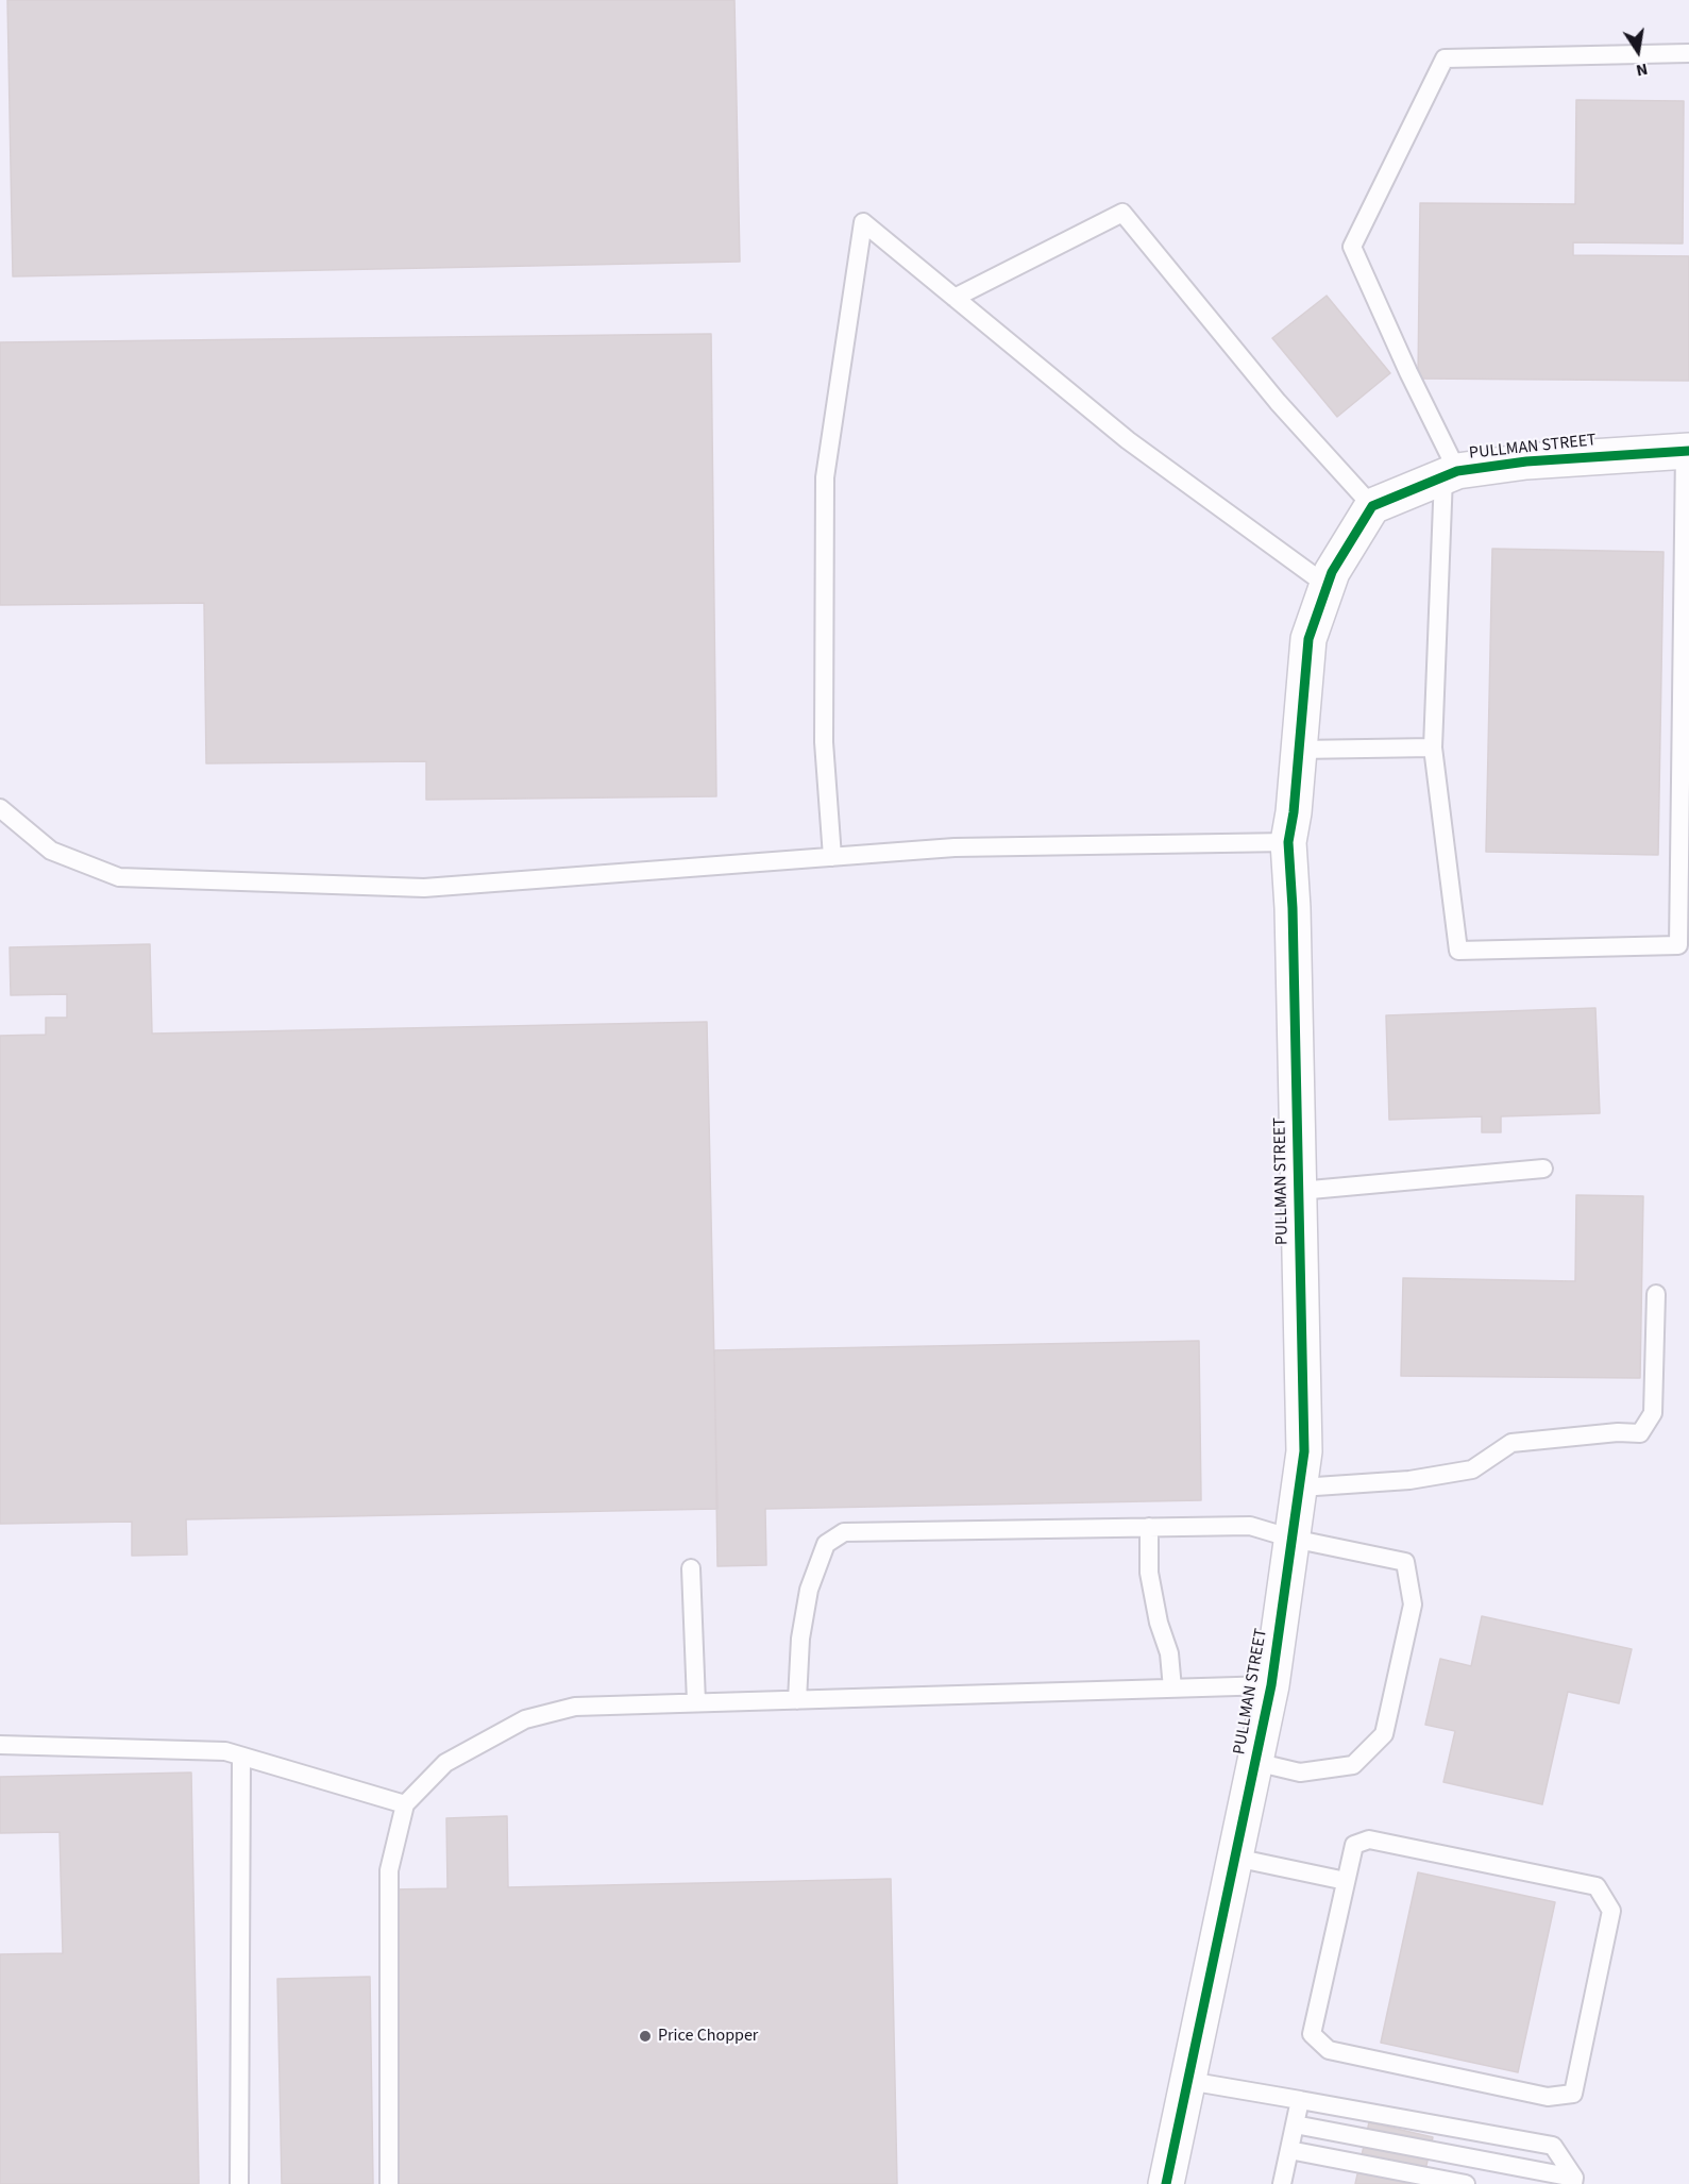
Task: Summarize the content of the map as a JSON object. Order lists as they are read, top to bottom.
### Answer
{
  "streets": {
    "street": ["PULLMAN STREET"]
  },
  "places": ["Price Chopper"],
  "north": "bottom"
}
